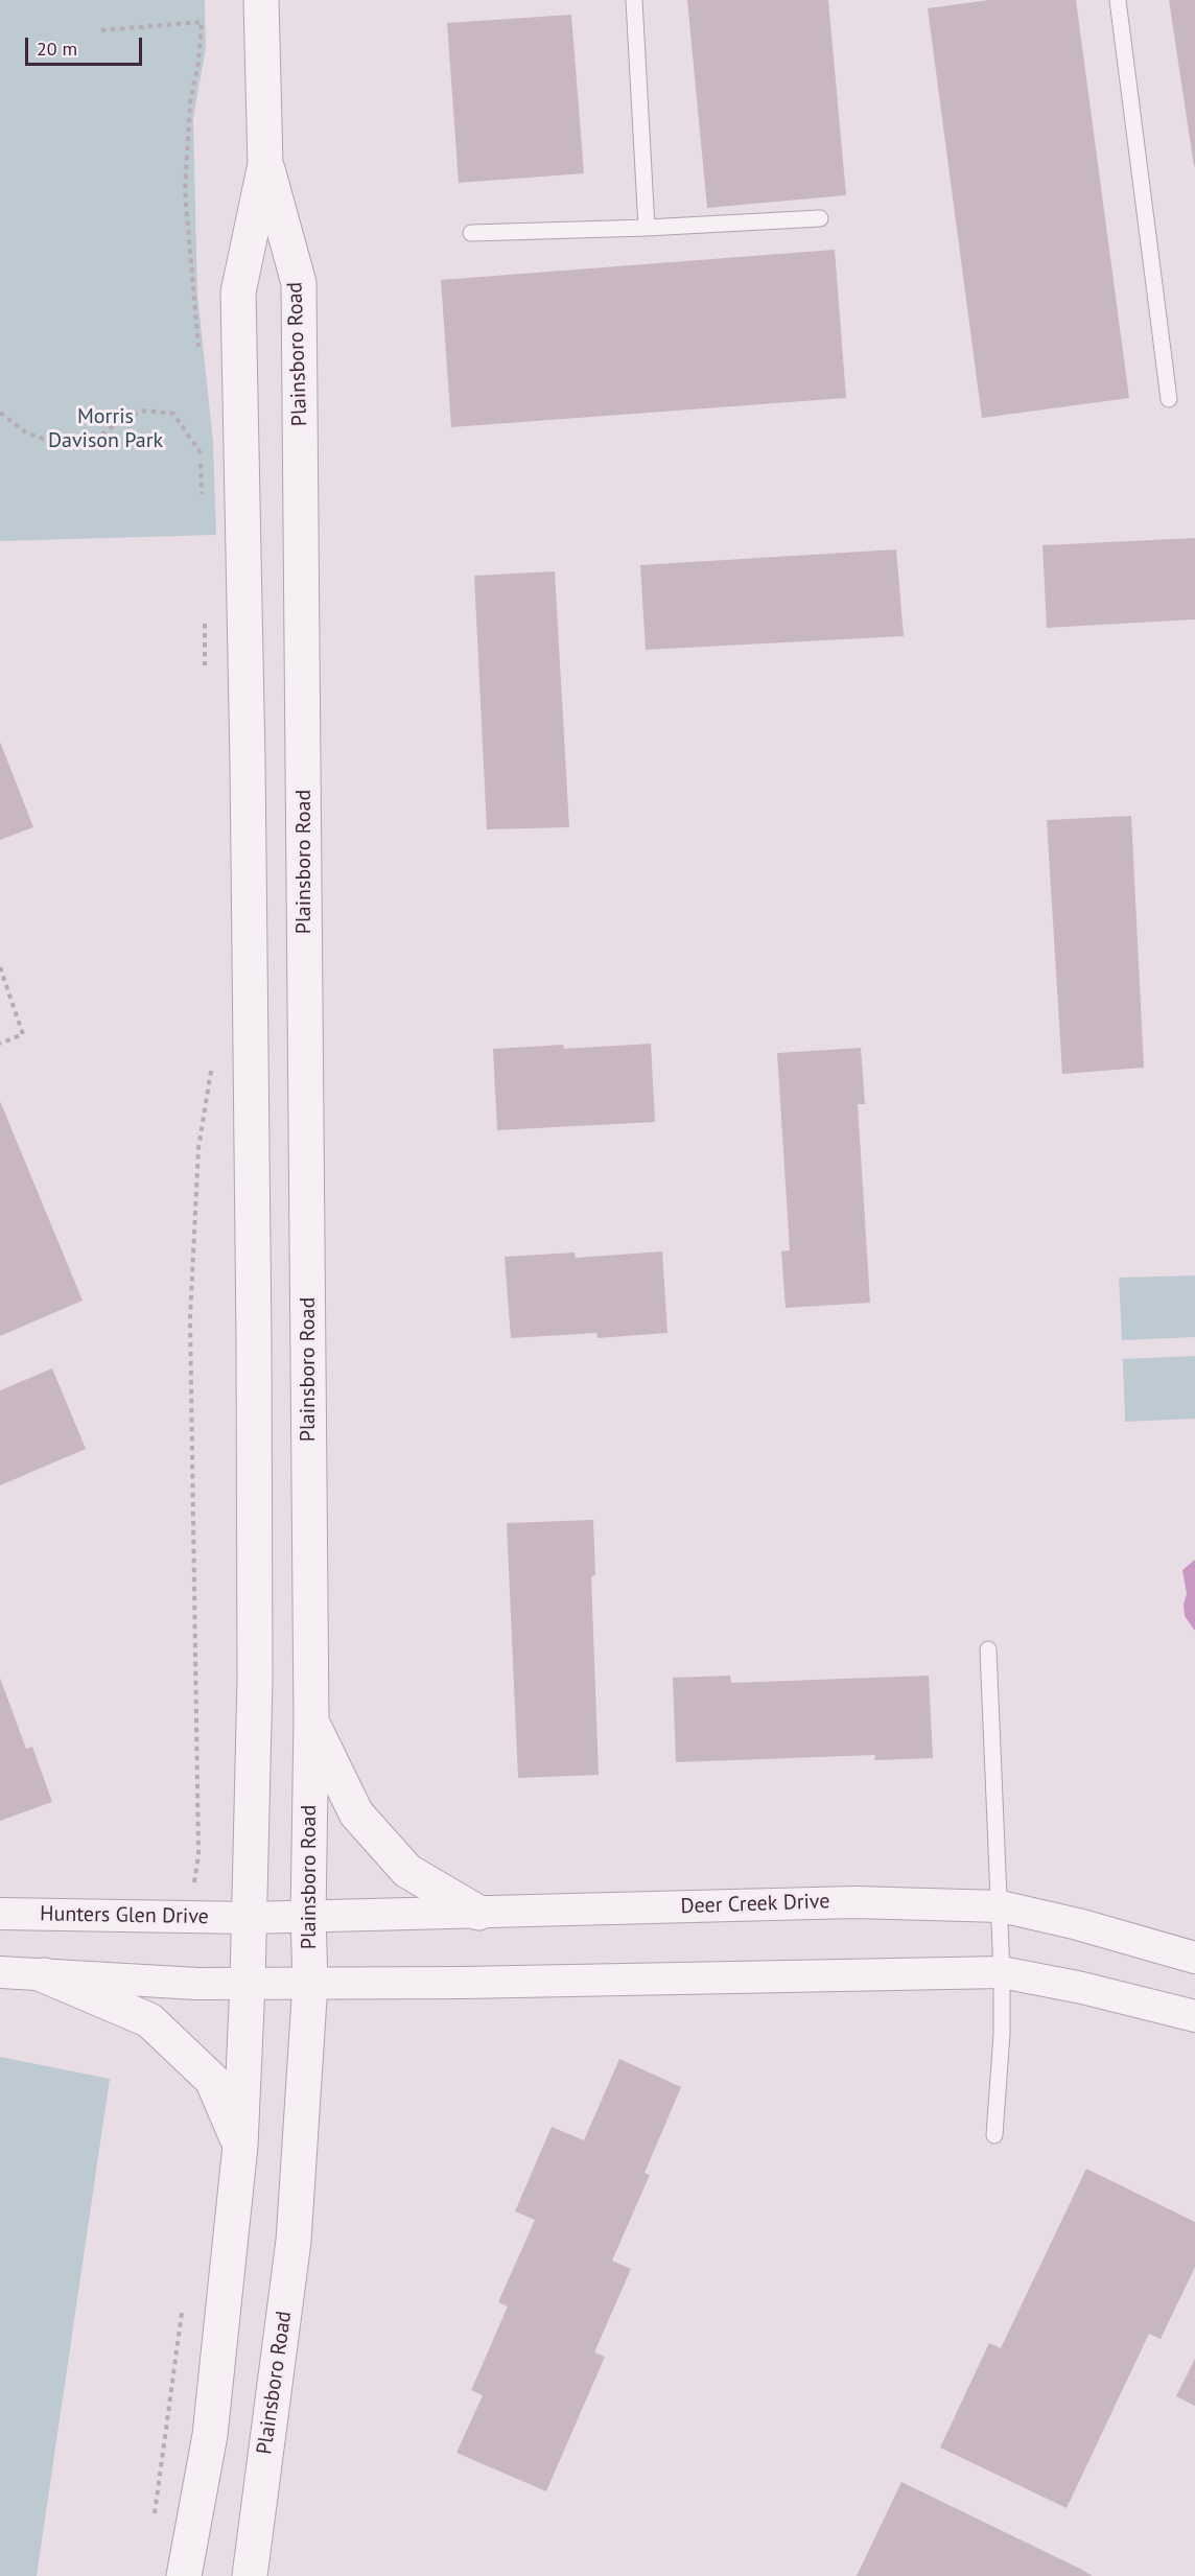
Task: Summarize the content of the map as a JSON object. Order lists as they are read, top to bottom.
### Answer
{
  "streets": {
    "street": ["Plainsboro Road", "Deer Creek Drive", "Hunters Glen Drive"]
  },
  "crossings": [
    ["Plainsboro Road", "Deer Creek Drive"],
    ["Plainsboro Road", "Hunters Glen Drive"],
    ["Deer Creek Drive", "Hunters Glen Drive"]
  ],
  "parks": ["Morris Davison Park"],
  "scale_bar": "20 m"
}
